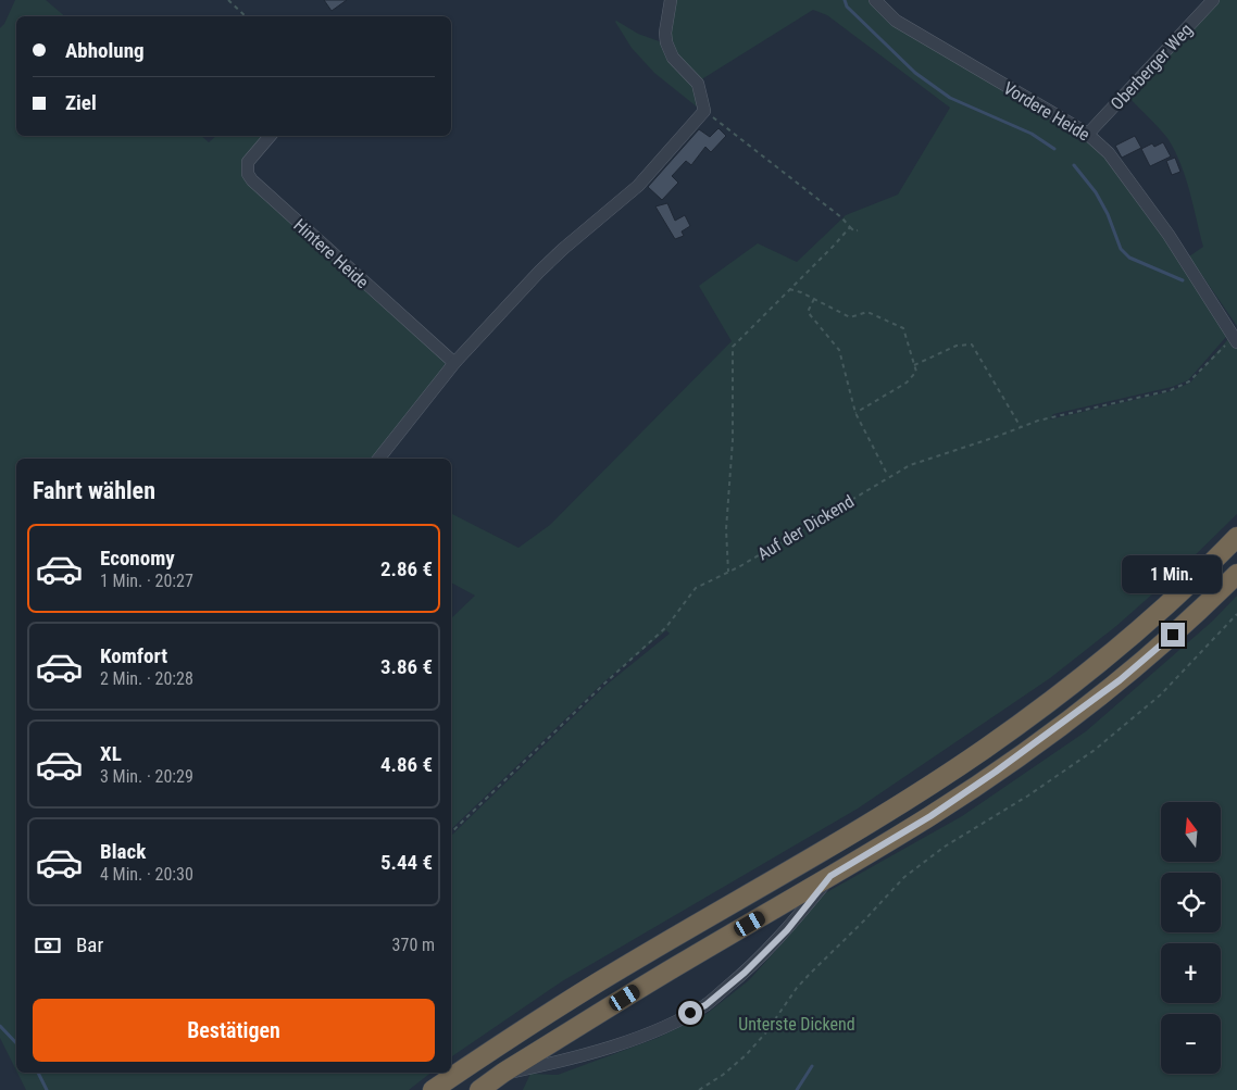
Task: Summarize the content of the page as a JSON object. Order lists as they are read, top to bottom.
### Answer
{
  "streets": {
    "street": ["Oberberger Weg", "Vordere Heide", "Hintere Heide"],
    "path": ["Auf der Dickend"]
  },
  "crossings": [
    ["Oberberger Weg", "Vordere Heide"],
    ["Vordere Heide", "Auf der Dickend"]
  ],
  "parks": ["Unterste Dickend"],
  "north": "top",
  "page": {
    "banner": ["Abholung", "Ziel"],
    "heading": "Fahrt wählen",
    "list": [
      {
        "name": "Economy",
        "note": "1 Min. · 20:27",
        "value": "2.86 €"
      },
      {
        "name": "Komfort",
        "note": "2 Min. · 20:28",
        "value": "3.86 €"
      },
      {
        "name": "XL",
        "note": "3 Min. · 20:29",
        "value": "4.86 €"
      },
      {
        "name": "Black",
        "note": "4 Min. · 20:30",
        "value": "5.44 €"
      }
    ],
    "bubble": "1 Min.",
    "map_buttons": ["+", "−"],
    "pay": ["Bar", "370 m"],
    "buttons": "Bestätigen"
  }
}
